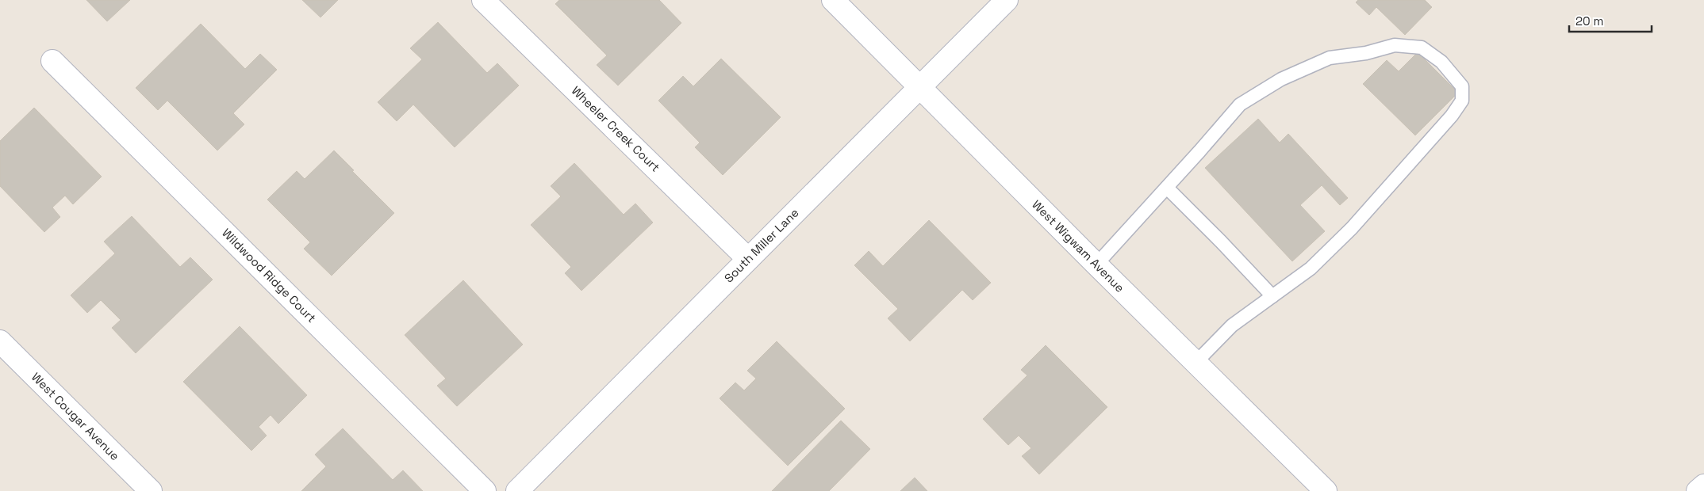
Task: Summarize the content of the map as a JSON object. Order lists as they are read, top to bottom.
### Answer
{
  "streets": {
    "street": [
      "Wheeler Creek Court",
      "South Miller Lane",
      "West Wigwam Avenue",
      "Wildwood Ridge Court",
      "West Cougar Avenue"
    ]
  },
  "crossings": [
    ["Wheeler Creek Court", "South Miller Lane"],
    ["South Miller Lane", "West Wigwam Avenue"]
  ],
  "scale_bar": "20 m"
}
